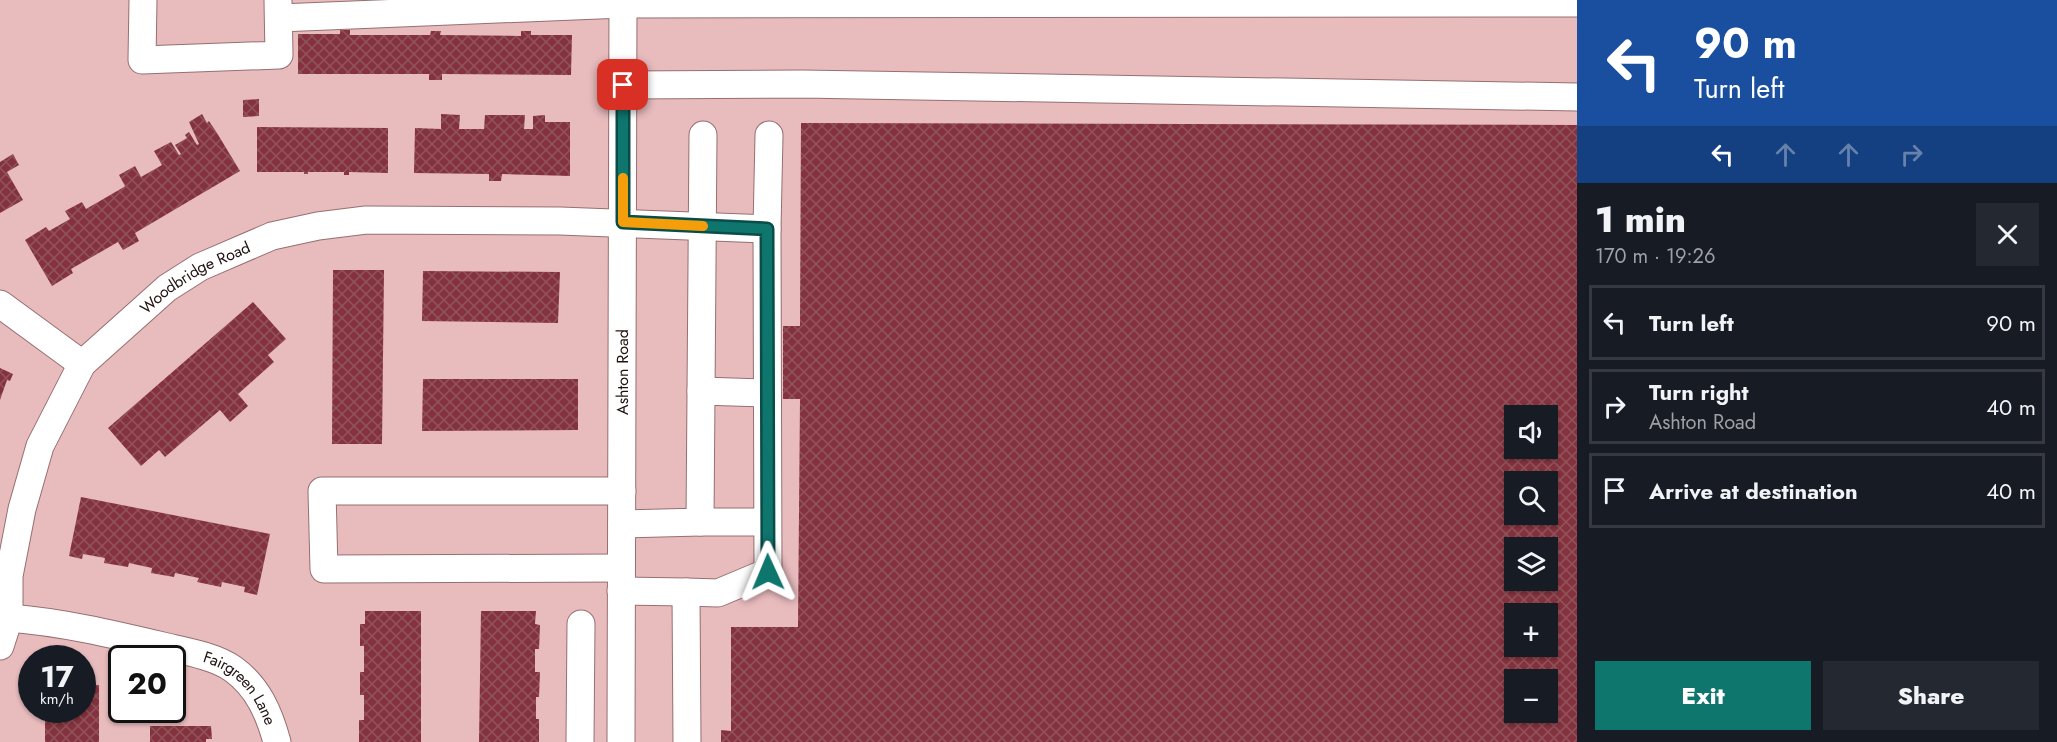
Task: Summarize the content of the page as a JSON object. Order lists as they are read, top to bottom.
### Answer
{
  "streets": {
    "street": ["Woodbridge Road", "Ashton Road", "Fairgreen Lane"]
  },
  "crossings": [
    ["Woodbridge Road", "Ashton Road"],
    ["Woodbridge Road", "Fairgreen Lane"]
  ],
  "page": {
    "turn": ["90 m", "Turn left"],
    "heading": ["1 min", "170 m · 19:26"],
    "list": [
      {
        "name": "Turn left",
        "value": "90 m"
      },
      {
        "name": "Turn right",
        "note": "Ashton Road",
        "value": "40 m"
      },
      {
        "name": "Arrive at destination",
        "value": "40 m"
      }
    ],
    "map_buttons": ["+", "−"],
    "speed": "17 km/h",
    "limit": "20",
    "buttons": ["Exit", "Share"]
  }
}
